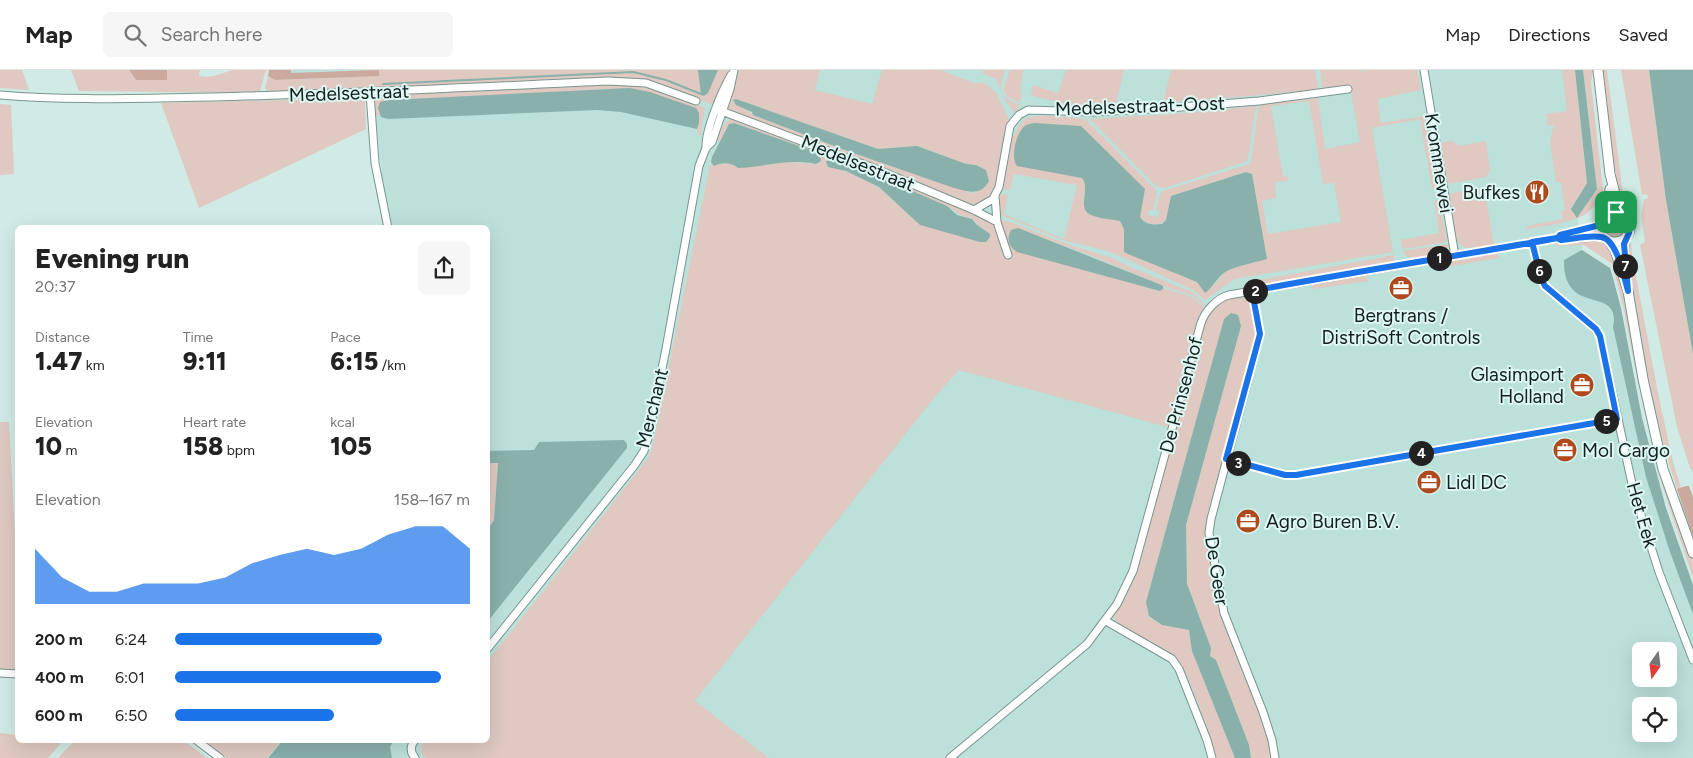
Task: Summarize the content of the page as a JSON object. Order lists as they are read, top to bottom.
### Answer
{
  "streets": {
    "street": [
      "Medelsestraat",
      "Medelsestraat-Oost",
      "Krommewei",
      "De Prinsenhof",
      "Merchant",
      "Het Eek",
      "De Geer"
    ]
  },
  "crossings": [
    ["Medelsestraat", "Medelsestraat-Oost"],
    ["Medelsestraat", "Merchant"],
    ["Krommewei", "De Prinsenhof"],
    ["De Prinsenhof", "Het Eek"],
    ["De Prinsenhof", "De Geer"]
  ],
  "places": {
    "restaurant": ["Bufkes"],
    "office": [
      "Bergtrans / DistriSoft Controls",
      "Glasimport Holland",
      "Mol Cargo",
      "Lidl DC",
      "Agro Buren B.V."
    ]
  },
  "north": "bottom",
  "page": {
    "header": "Map",
    "search": "Search here",
    "nav": ["Map", "Directions", "Saved"],
    "heading": ["Evening run", "20:37"],
    "pins": [
      "1",
      "7",
      "6",
      "2",
      "5",
      "4",
      "3"
    ],
    "stats": [
      ["Distance", "1.47 km"],
      ["Time", "9:11"],
      ["Pace", "6:15 /km"],
      ["Elevation", "10 m"],
      ["Heart rate", "158 bpm"],
      ["kcal", "105"]
    ],
    "chart": ["Elevation", "158–167 m"],
    "list": [
      {
        "name": "200 m",
        "note": "6:24"
      },
      {
        "name": "400 m",
        "note": "6:01"
      },
      {
        "name": "600 m",
        "note": "6:50"
      }
    ]
  }
}
